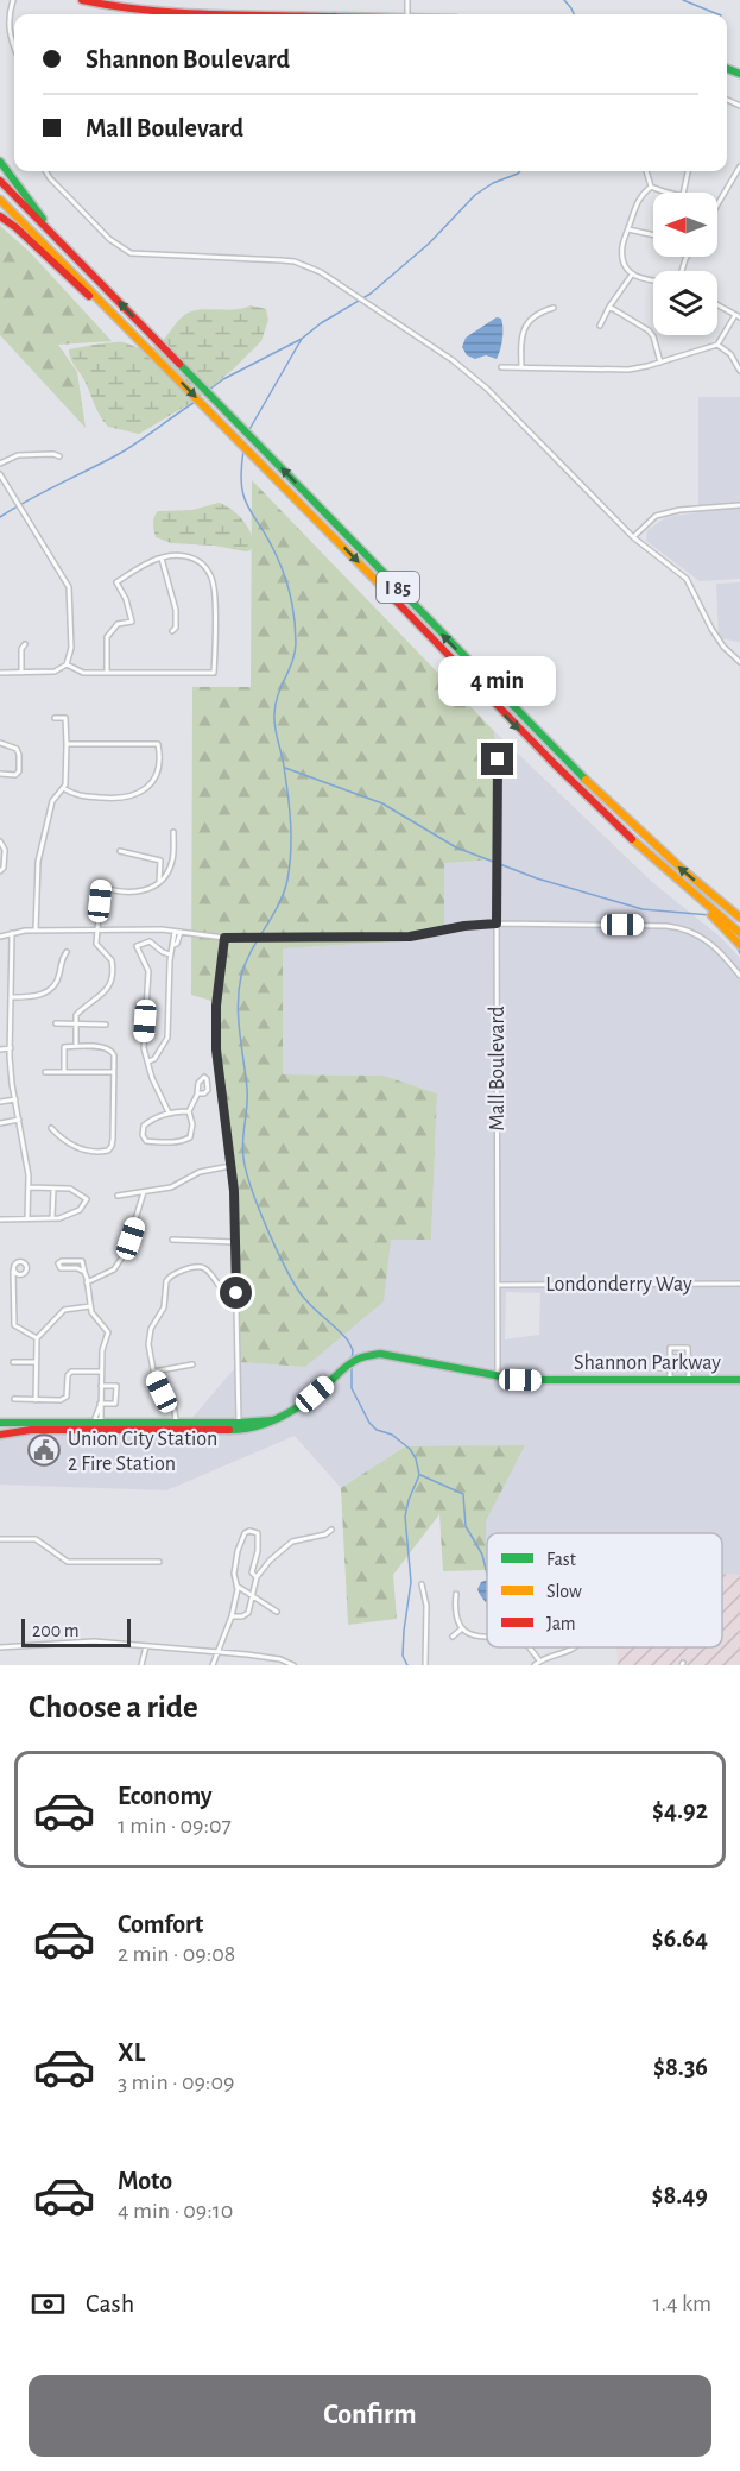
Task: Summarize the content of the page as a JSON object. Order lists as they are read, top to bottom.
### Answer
{
  "streets": {
    "main road": ["I 85", "Shannon Parkway"],
    "street": ["Mall Boulevard", "Londonderry Way"]
  },
  "crossings": [
    ["Mall Boulevard", "Londonderry Way"],
    ["Mall Boulevard", "Shannon Parkway"]
  ],
  "places": {
    "public building": ["Union City Station 2 Fire Station"]
  },
  "legend": ["Fast", "Slow", "Jam"],
  "scale_bar": "200 m",
  "north": "left",
  "page": {
    "banner": ["Shannon Boulevard", "Mall Boulevard"],
    "bubble": "4 min",
    "scale": "200 m",
    "heading": "Choose a ride",
    "list": [
      {
        "name": "Economy",
        "note": "1 min · 09:07",
        "value": "$4.92"
      },
      {
        "name": "Comfort",
        "note": "2 min · 09:08",
        "value": "$6.64"
      },
      {
        "name": "XL",
        "note": "3 min · 09:09",
        "value": "$8.36"
      },
      {
        "name": "Moto",
        "note": "4 min · 09:10",
        "value": "$8.49"
      }
    ],
    "pay": ["Cash", "1.4 km"],
    "buttons": "Confirm"
  }
}
